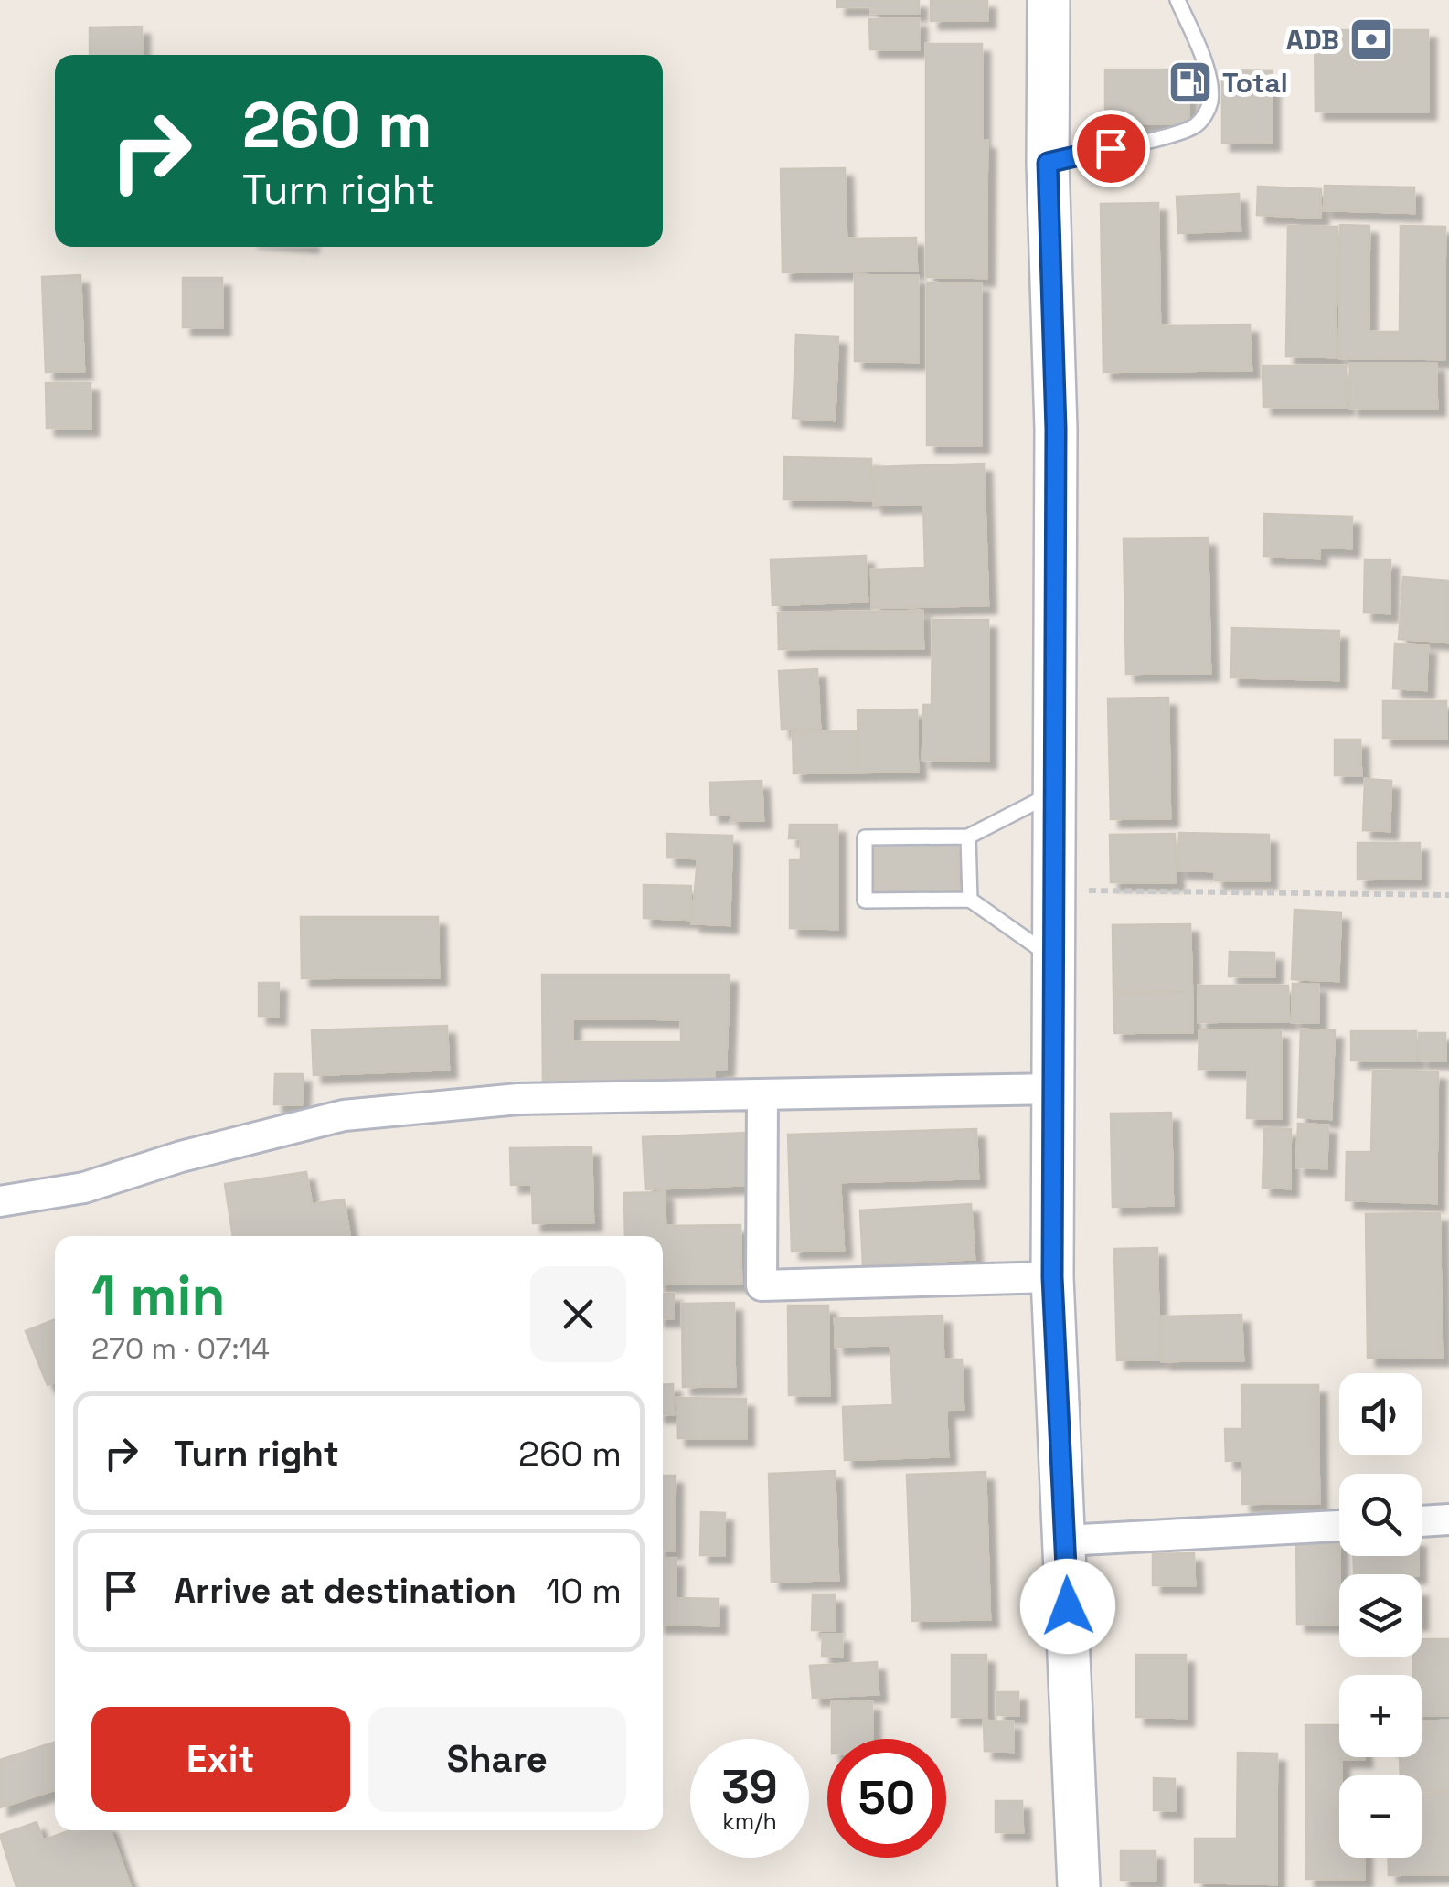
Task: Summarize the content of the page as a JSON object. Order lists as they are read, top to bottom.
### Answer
{
  "places": {
    "bank": ["ADB"],
    "fuel station": ["Total"]
  },
  "page": {
    "turn": ["260 m", "Turn right"],
    "heading": ["1 min", "270 m · 07:14"],
    "map_buttons": ["+", "−"],
    "list": [
      {
        "name": "Turn right",
        "value": "260 m"
      },
      {
        "name": "Arrive at destination",
        "value": "10 m"
      }
    ],
    "buttons": ["Exit", "Share"],
    "speed": "39 km/h",
    "limit": "50"
  }
}
